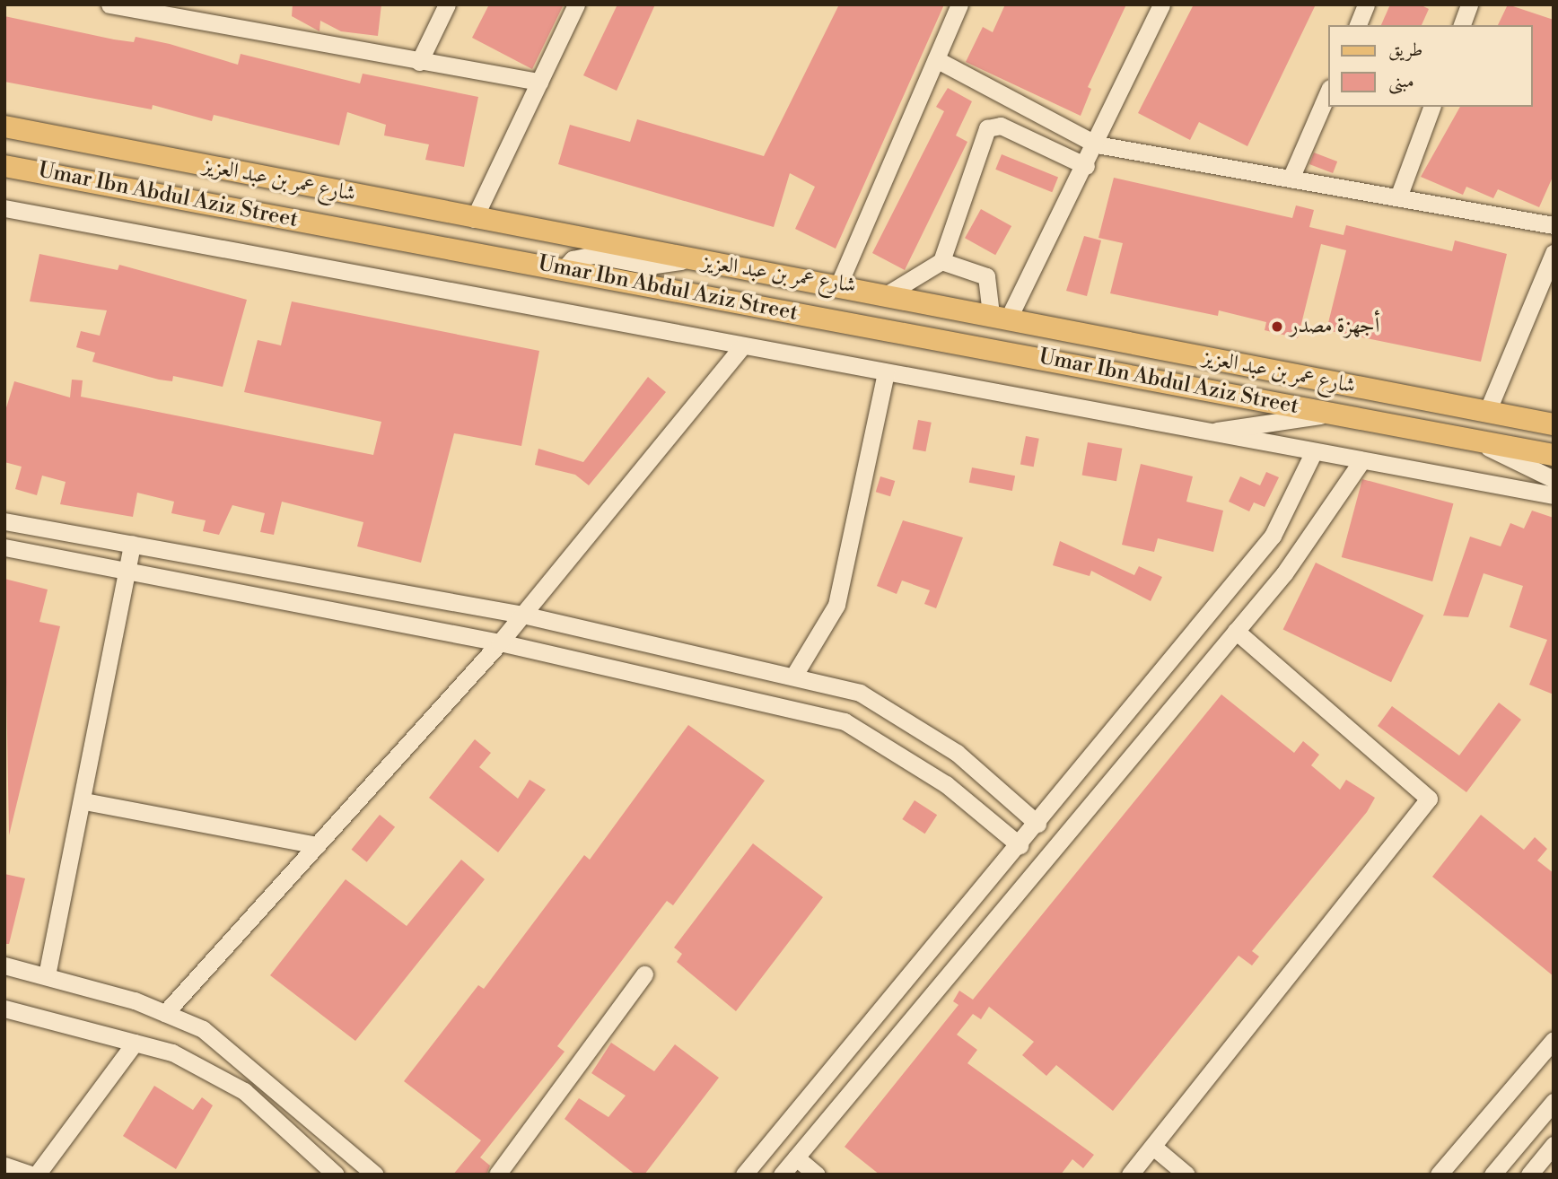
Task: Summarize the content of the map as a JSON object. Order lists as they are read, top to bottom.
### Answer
{
  "streets": {
    "main road": ["شارع عمر بن عبد العزيز", "Umar Ibn Abdul Aziz Street"]
  },
  "crossings": [
    ["شارع عمر بن عبد العزيز", "Umar Ibn Abdul Aziz Street"]
  ],
  "places": ["أجهزة مصدر"],
  "legend": ["طريق", "مبنى"]
}
